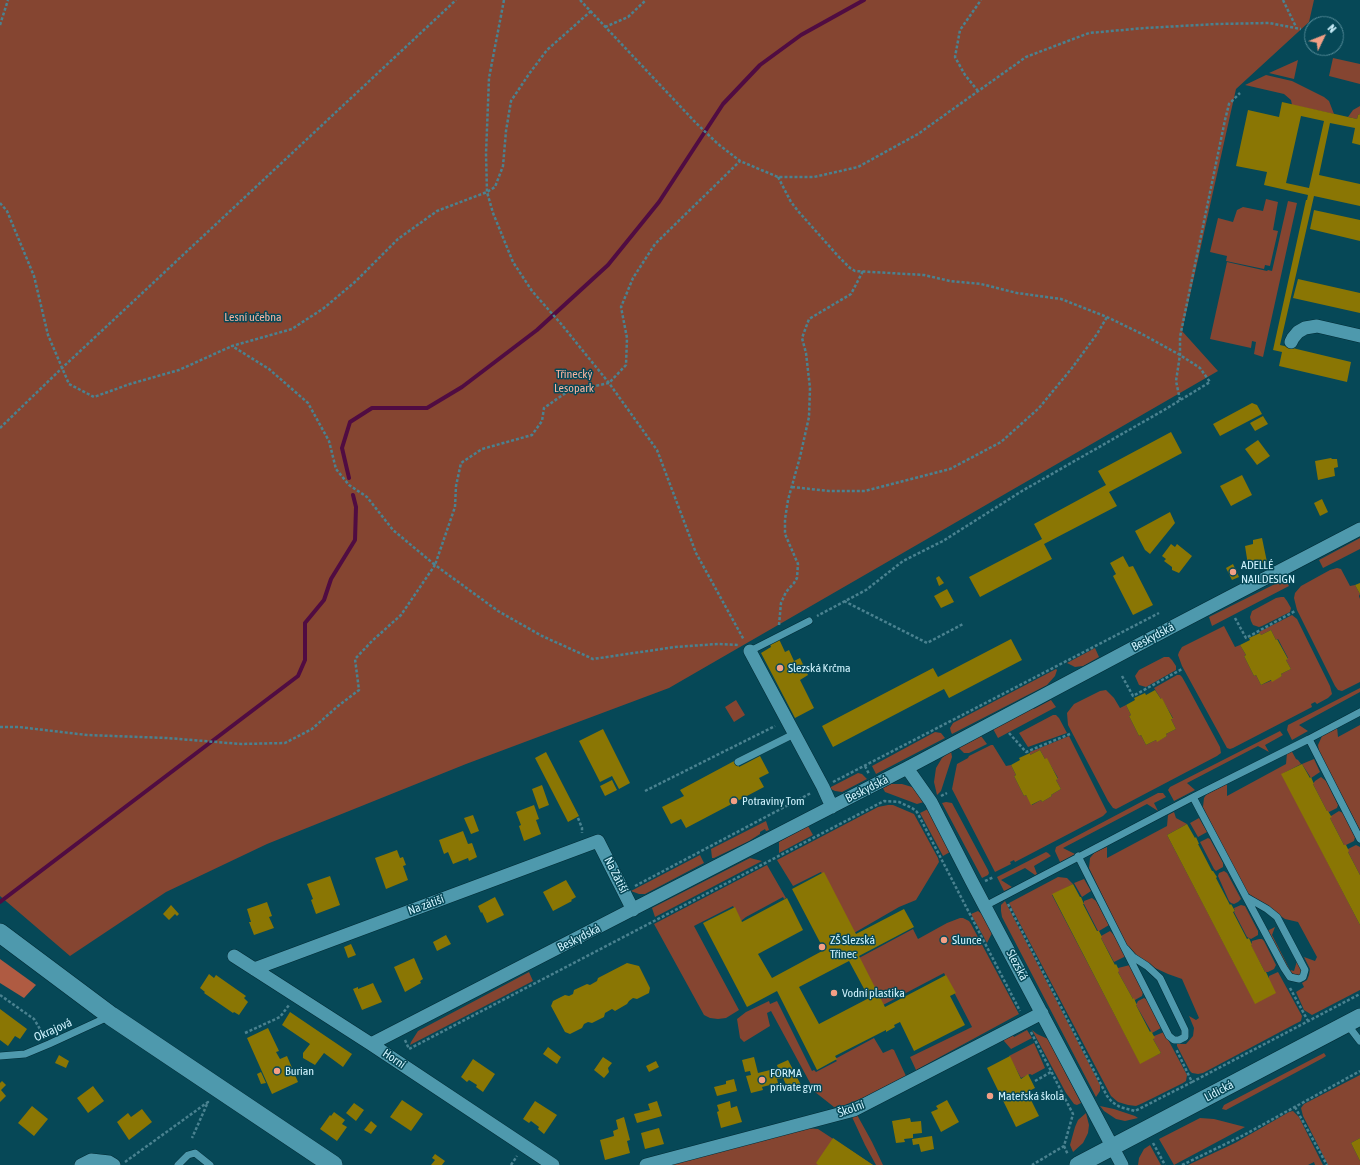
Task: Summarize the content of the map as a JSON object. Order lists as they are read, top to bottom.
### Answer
{
  "streets": {
    "street": [
      "Beskydská",
      "Na Zátiší",
      "Na zátiší",
      "Slezská",
      "Horní",
      "Lidická",
      "Školní"
    ],
    "lane": ["Okrajová"]
  },
  "crossings": [
    ["Beskydská", "Na Zátiší"],
    ["Beskydská", "Slezská"],
    ["Beskydská", "Horní"],
    ["Na Zátiší", "Na zátiší"],
    ["Na zátiší", "Horní"],
    ["Slezská", "Lidická"],
    ["Slezská", "Školní"]
  ],
  "parks": ["Lesní učebna", "Třinecký Lesopark"],
  "places": [
    "ADELLÉ NAILDESIGN",
    "Slezská Krčma",
    "Potraviny Tom",
    "Slunce",
    "ZŠ Slezská Třinec",
    "Vodní plastika",
    "Burian",
    "FORMA private gym",
    "Mateřská škola"
  ],
  "north": "top right"
}
